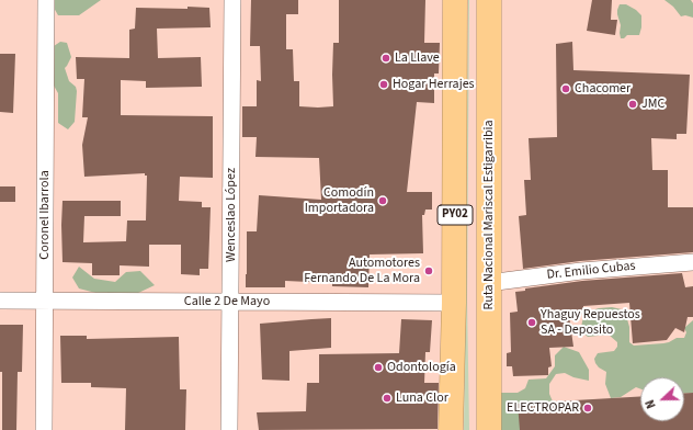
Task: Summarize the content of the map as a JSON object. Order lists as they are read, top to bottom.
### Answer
{
  "streets": {
    "highway": ["PY02", "Ruta Nacional Mariscal Estigarribia"],
    "street": [
      "Coronel Ibarrola",
      "Wenceslao López",
      "Dr. Emilio Cubas",
      "Calle 2 De Mayo"
    ]
  },
  "crossings": [
    ["Coronel Ibarrola", "Calle 2 De Mayo"],
    ["Wenceslao López", "Calle 2 De Mayo"],
    ["PY02", "Calle 2 De Mayo"],
    ["Ruta Nacional Mariscal Estigarribia", "Dr. Emilio Cubas"]
  ],
  "places": [
    "La Llave",
    "Hogar Herrajes",
    "Chacomer",
    "JMC",
    "Comodín Importadora",
    "Automotores Fernando De La Mora",
    "Yhaguy Repuestos SA - Deposito",
    "Odontología",
    "Luna Clor",
    "ELECTROPAR"
  ],
  "north": "left"
}
